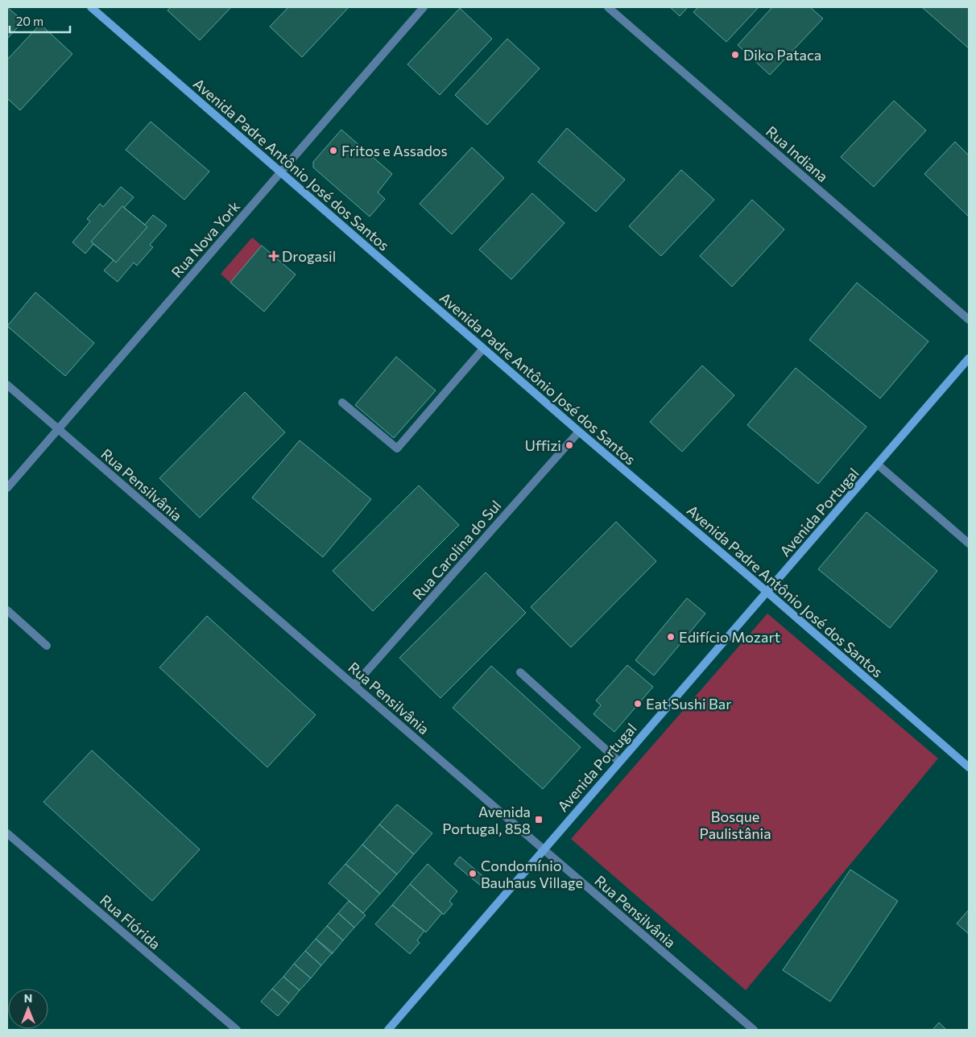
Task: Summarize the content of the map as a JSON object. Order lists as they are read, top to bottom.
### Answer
{
  "streets": {
    "street": [
      "Rua Indiana",
      "Avenida Padre Antônio José dos Santos",
      "Rua Nova York",
      "Rua Pensilvânia",
      "Avenida Portugal",
      "Rua Carolina do Sul",
      "Rua Flórida"
    ]
  },
  "crossings": [
    ["Avenida Padre Antônio José dos Santos", "Rua Nova York"],
    ["Avenida Padre Antônio José dos Santos", "Avenida Portugal"],
    ["Avenida Padre Antônio José dos Santos", "Rua Carolina do Sul"],
    ["Rua Nova York", "Rua Pensilvânia"],
    ["Rua Pensilvânia", "Avenida Portugal"],
    ["Rua Pensilvânia", "Rua Carolina do Sul"]
  ],
  "parks": ["Bosque Paulistânia"],
  "places": {
    "other": [
      "Diko Pataca",
      "Fritos e Assados",
      "Uffizi",
      "Edifício Mozart",
      "Eat Sushi Bar",
      "Condomínio Bauhaus Village"
    ],
    "health": ["Drogasil"],
    "transit": ["Avenida Portugal, 858"]
  },
  "scale_bar": "20 m",
  "north": "top"
}
